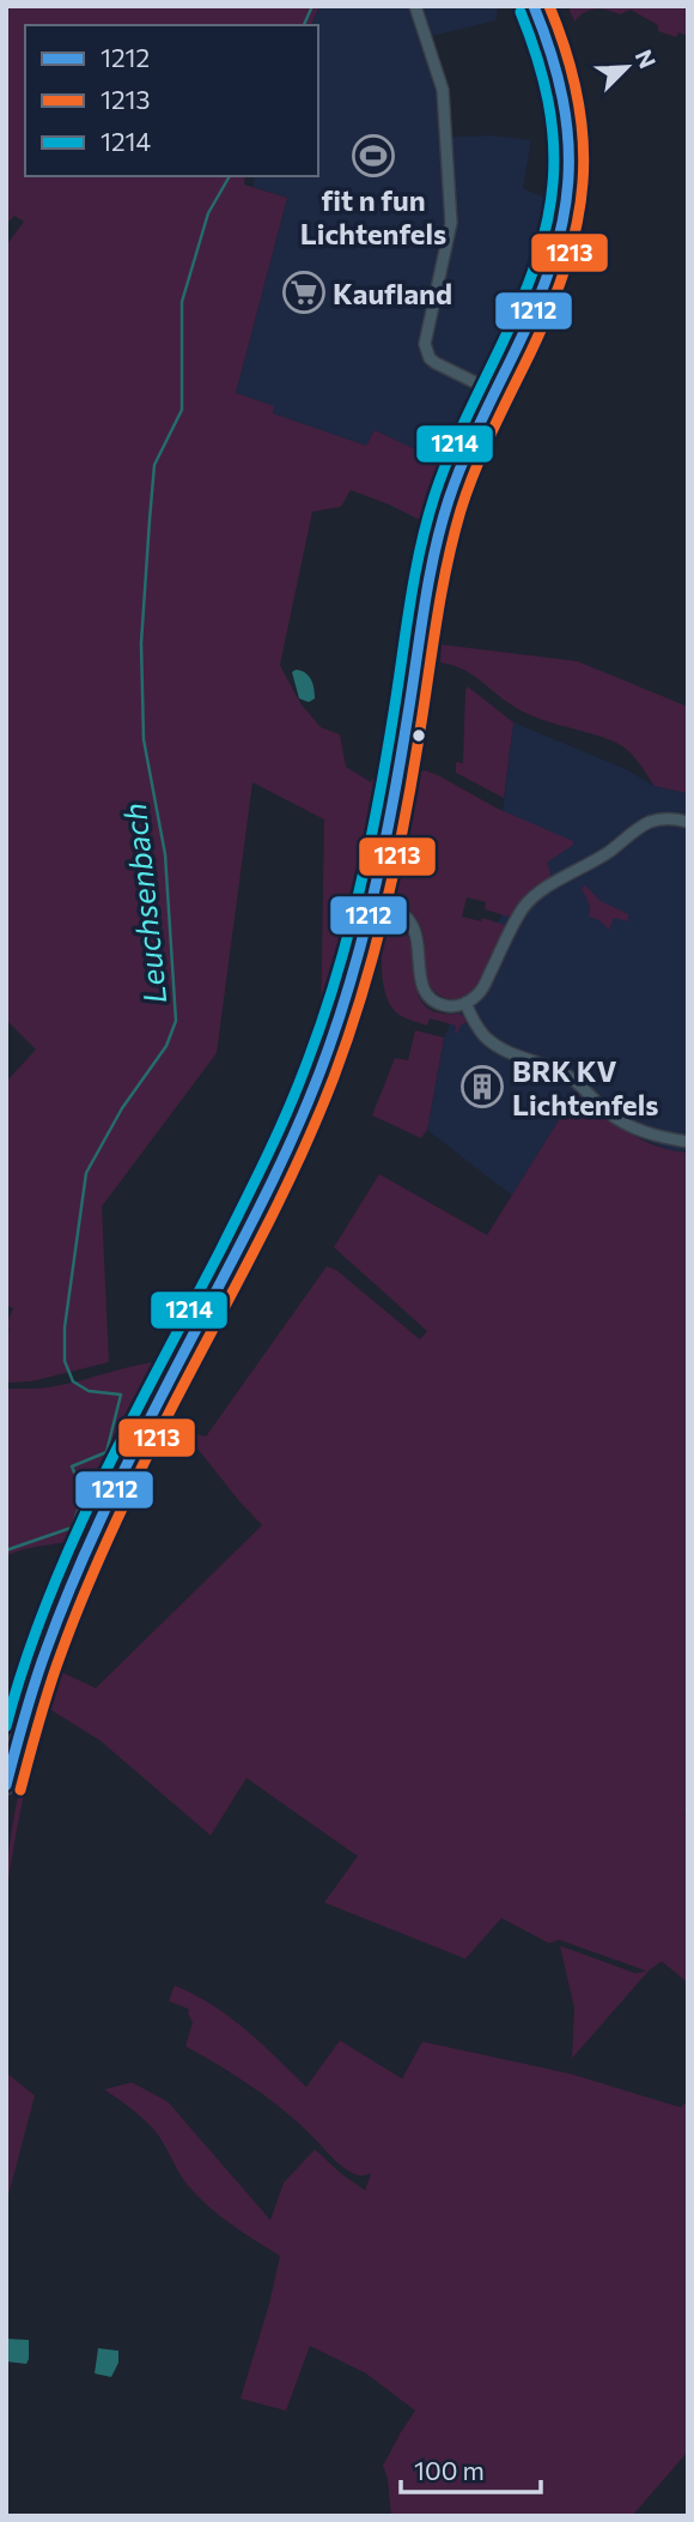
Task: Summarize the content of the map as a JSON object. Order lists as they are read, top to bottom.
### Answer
{
  "water": ["Leuchsenbach"],
  "places": {
    "sports": ["fit n fun Lichtenfels"],
    "supermarket": ["Kaufland"],
    "building": ["BRK KV Lichtenfels"]
  },
  "lines": ["transit line 1212", "transit line 1213", "transit line 1214"],
  "legend": ["1212", "1213", "1214"],
  "scale_bar": "100 m",
  "north": "top right"
}
